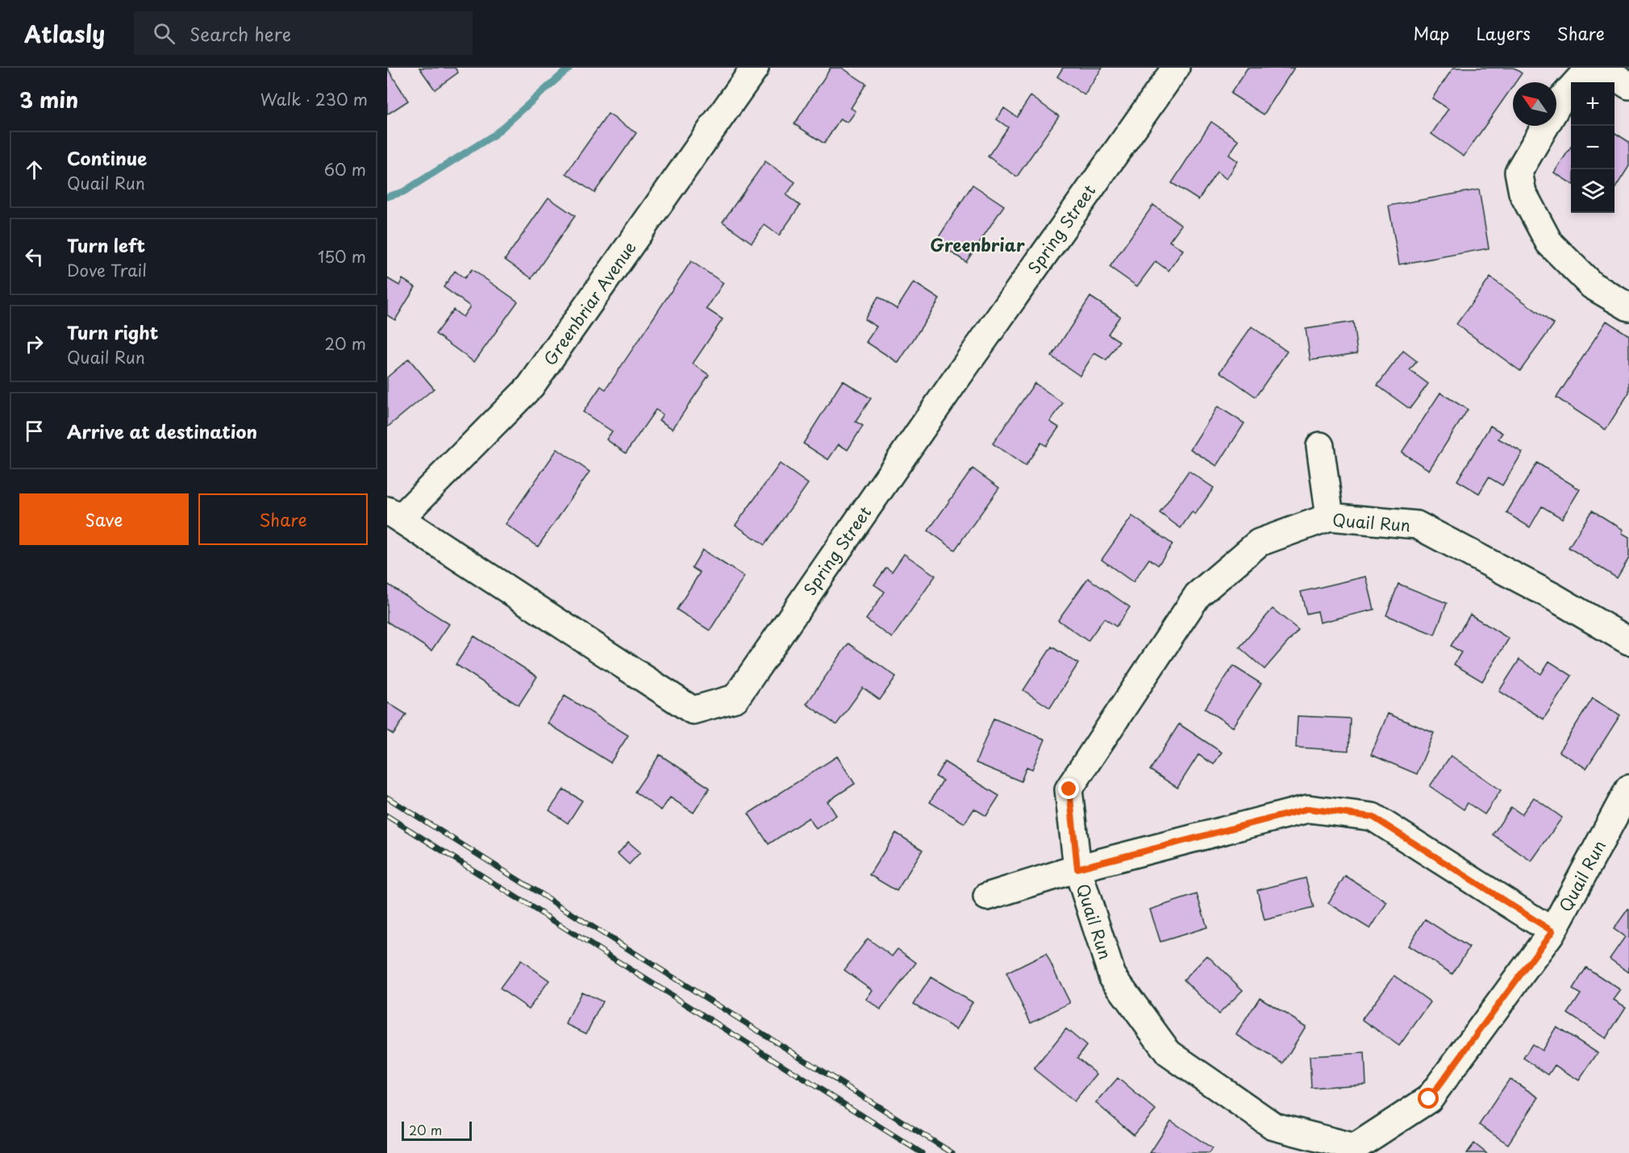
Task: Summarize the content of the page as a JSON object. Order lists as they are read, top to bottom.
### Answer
{
  "streets": {
    "street": ["Spring Street", "Greenbriar Avenue", "Quail Run"]
  },
  "crossings": [
    ["Spring Street", "Greenbriar Avenue"]
  ],
  "districts": ["Greenbriar"],
  "scale_bar": "20 m",
  "north": "top left",
  "page": {
    "header": "Atlasly",
    "search": "Search here",
    "nav": ["Map", "Layers", "Share"],
    "heading": ["3 min", "Walk · 230 m"],
    "map_buttons": ["+", "−"],
    "list": [
      ["Continue", "Quail Run", "60 m"],
      ["Turn left", "Dove Trail", "150 m"],
      ["Turn right", "Quail Run", "20 m"],
      "Arrive at destination"
    ],
    "buttons": ["Save", "Share"],
    "scale": "20 m"
  }
}
